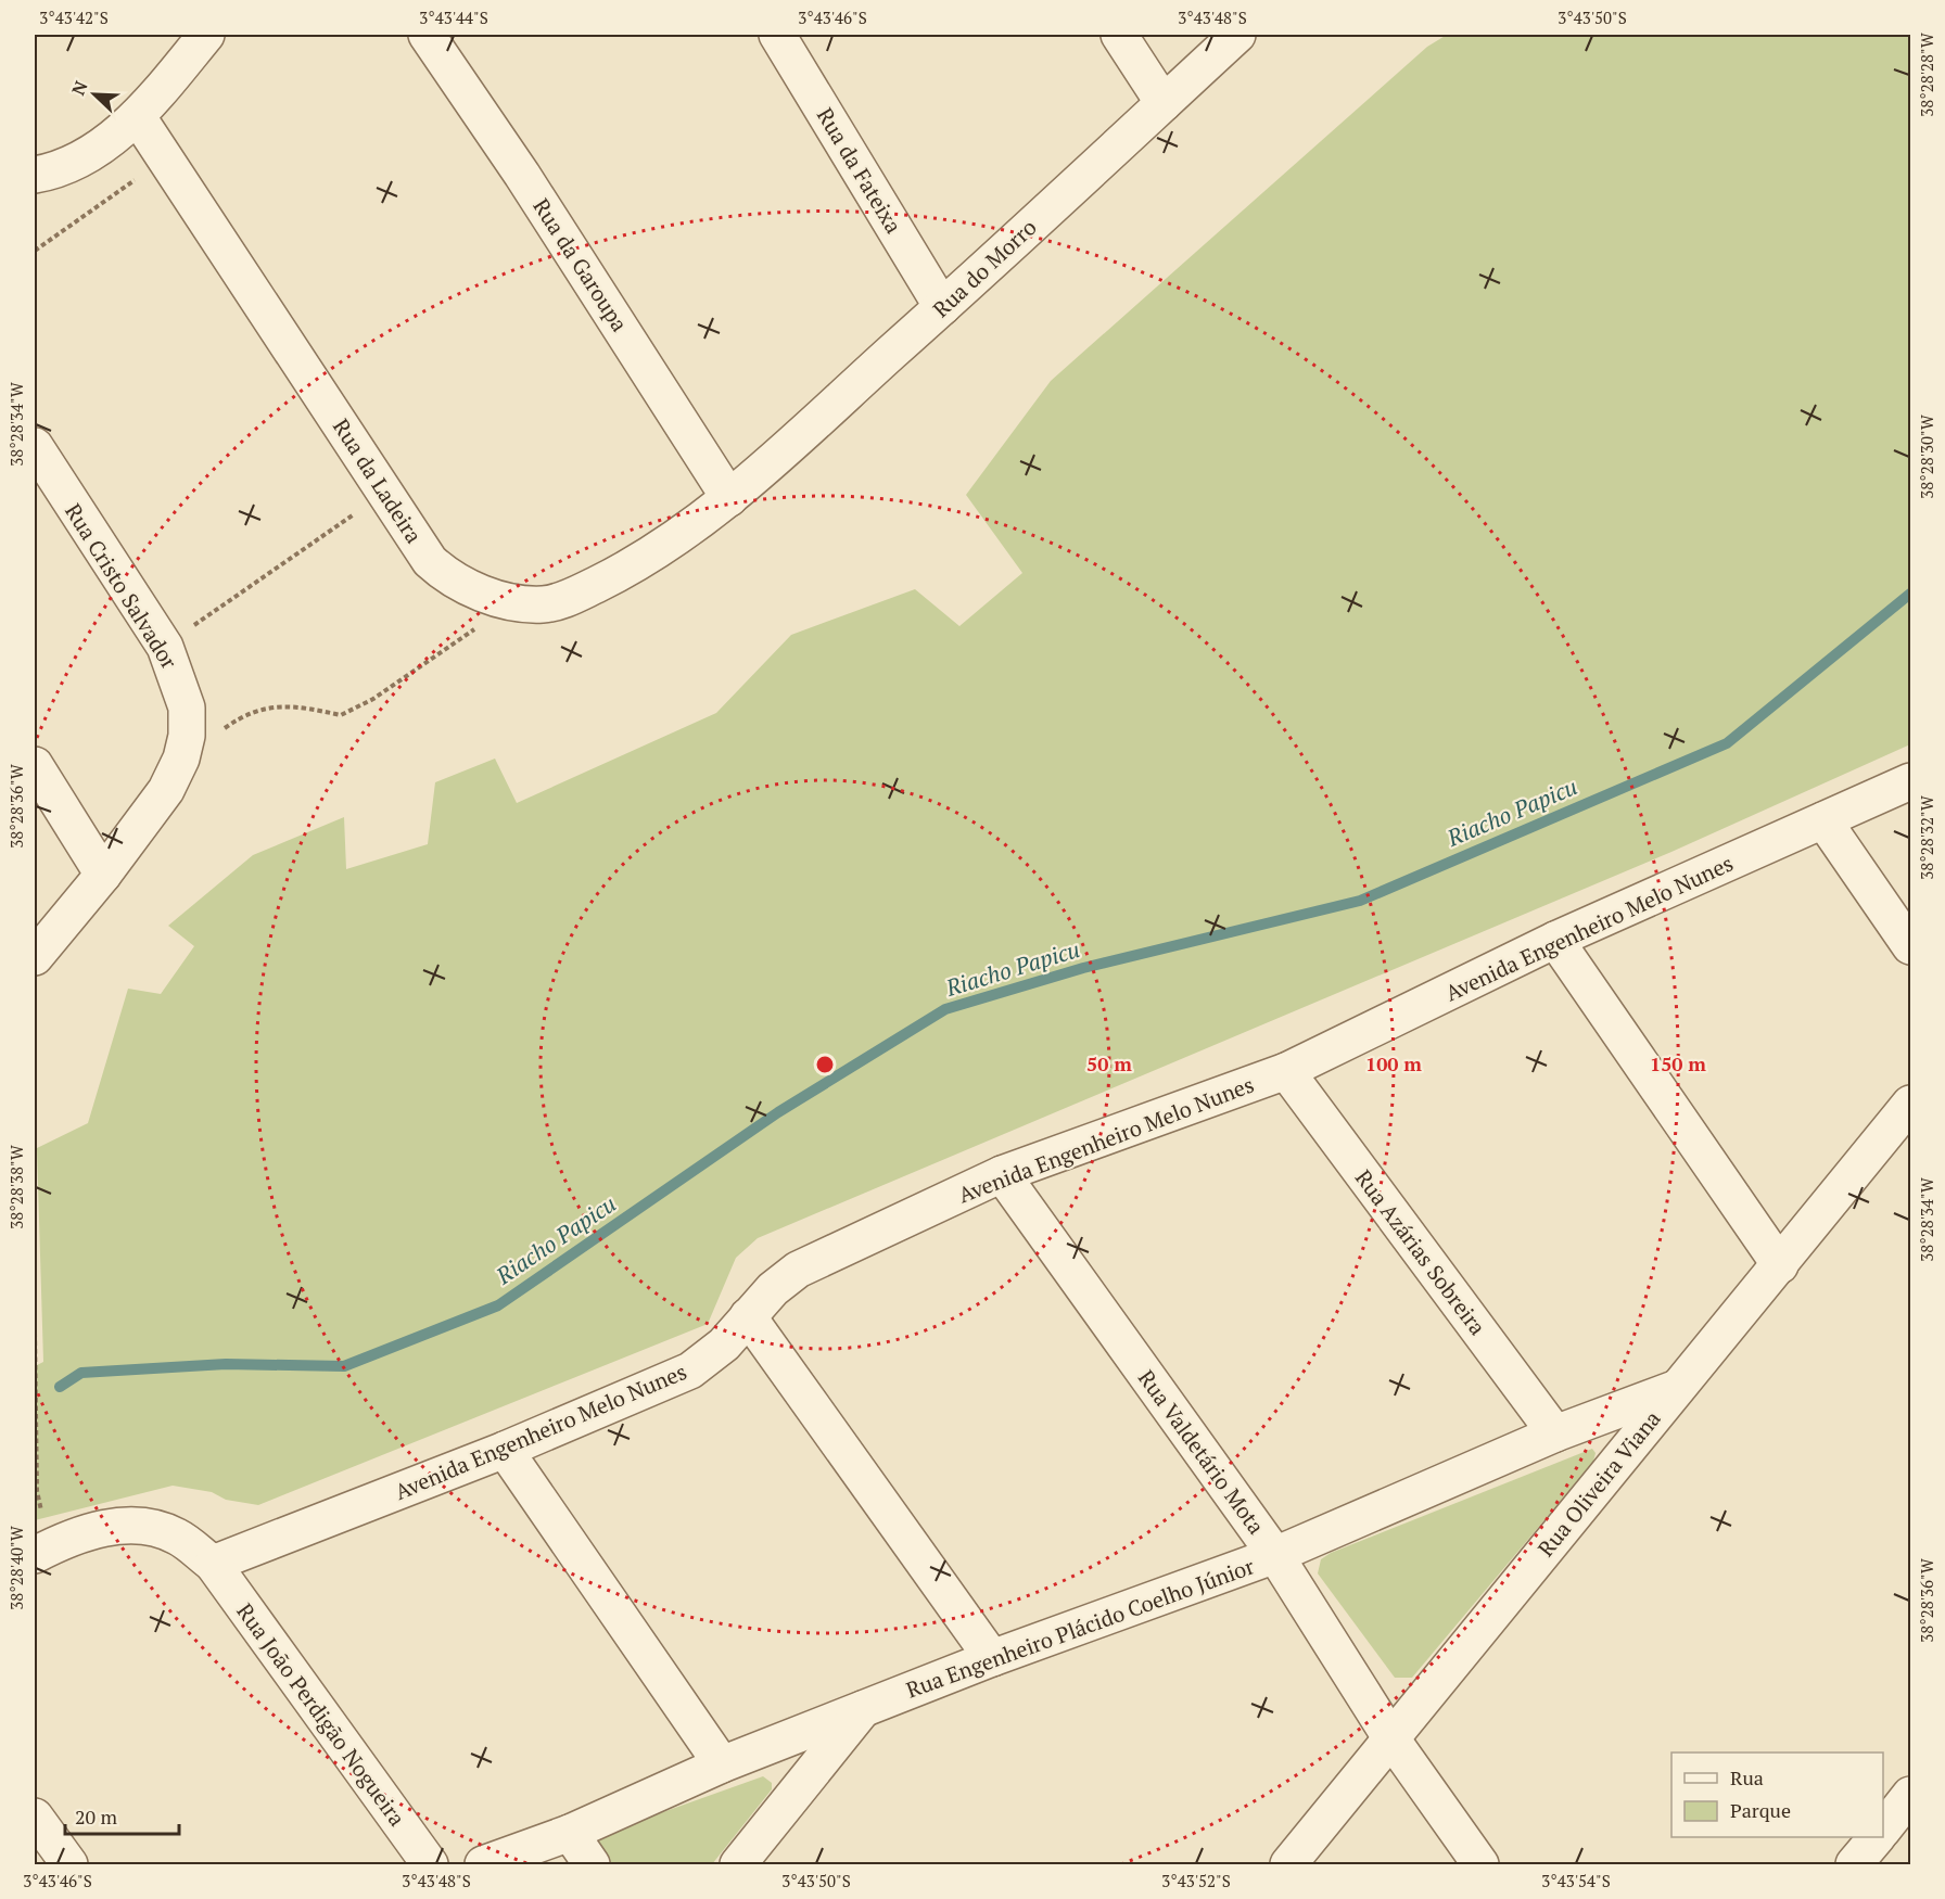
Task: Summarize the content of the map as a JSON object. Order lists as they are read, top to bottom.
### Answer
{
  "streets": {
    "street": [
      "Rua da Fateixa",
      "Rua da Garoupa",
      "Rua do Morro",
      "Rua da Ladeira",
      "Rua Cristo Salvador",
      "Avenida Engenheiro Melo Nunes",
      "Rua Azárias Sobreira",
      "Rua Valdetário Mota",
      "Rua Oliveira Viana",
      "Rua Engenheiro Plácido Coelho Júnior",
      "Rua João Perdigão Nogueira"
    ]
  },
  "crossings": [
    ["Rua da Fateixa", "Rua do Morro"],
    ["Rua da Garoupa", "Rua do Morro"],
    ["Rua da Garoupa", "Rua da Ladeira"],
    ["Rua do Morro", "Rua da Ladeira"],
    ["Avenida Engenheiro Melo Nunes", "Rua Azárias Sobreira"],
    ["Avenida Engenheiro Melo Nunes", "Rua Valdetário Mota"],
    ["Avenida Engenheiro Melo Nunes", "Rua João Perdigão Nogueira"],
    ["Rua Azárias Sobreira", "Rua Engenheiro Plácido Coelho Júnior"],
    ["Rua Valdetário Mota", "Rua Oliveira Viana"],
    ["Rua Valdetário Mota", "Rua Engenheiro Plácido Coelho Júnior"],
    ["Rua Oliveira Viana", "Rua Engenheiro Plácido Coelho Júnior"]
  ],
  "water": ["Riacho Papicu"],
  "legend": ["Rua", "Parque"],
  "scale_bar": "20 m",
  "north": "top left",
  "coordinates": [
    "3°43'42\"S",
    "3°43'44\"S",
    "3°43'46\"S",
    "3°43'48\"S",
    "3°43'50\"S",
    "38°28'28\"W",
    "38°28'34\"W",
    "38°28'30\"W",
    "38°28'36\"W",
    "38°28'32\"W",
    "38°28'38\"W",
    "38°28'40\"W",
    "3°43'52\"S",
    "3°43'54\"S"
  ],
  "rings": ["50 m", "100 m", "150 m"]
}
